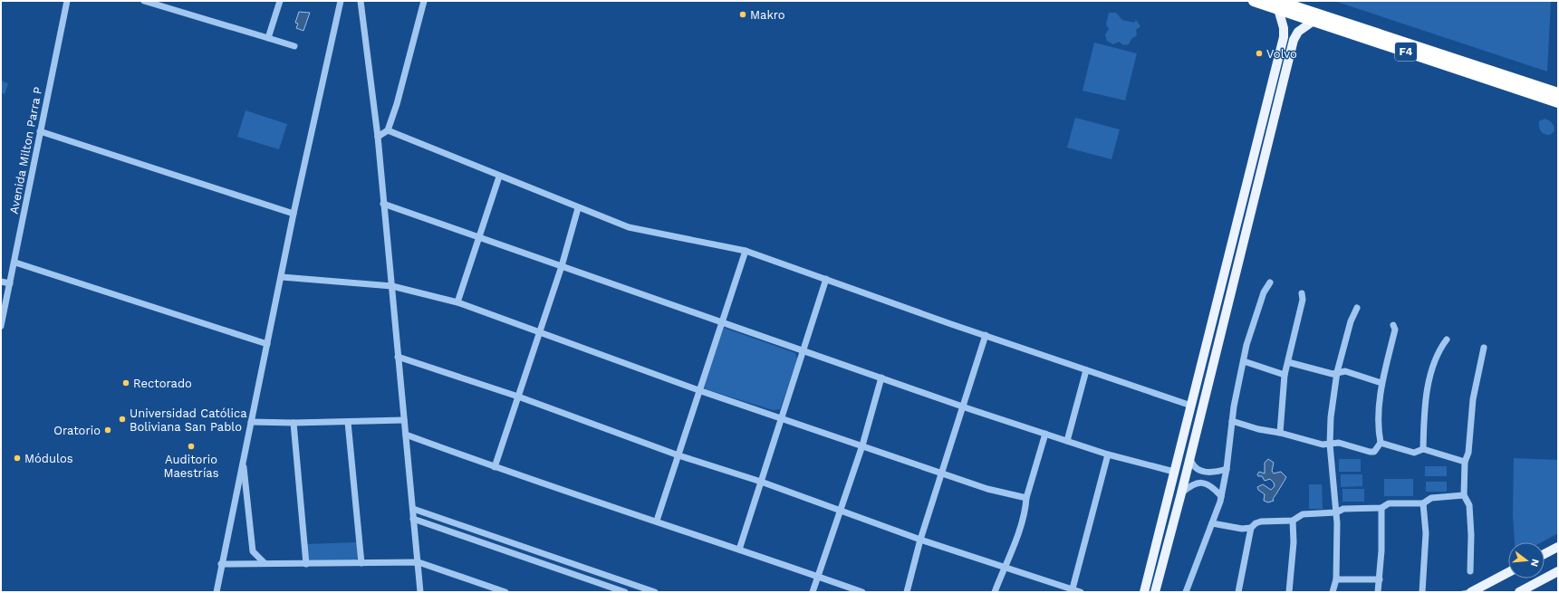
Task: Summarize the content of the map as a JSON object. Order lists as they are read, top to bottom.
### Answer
{
  "streets": {
    "highway": ["F4"],
    "street": ["Avenida Milton Parra P"]
  },
  "places": [
    "Makro",
    "Volvo",
    "Rectorado",
    "Universidad Católica Boliviana San Pablo",
    "Oratorio",
    "Auditorio Maestrías",
    "Módulos"
  ],
  "north": "right"
}
